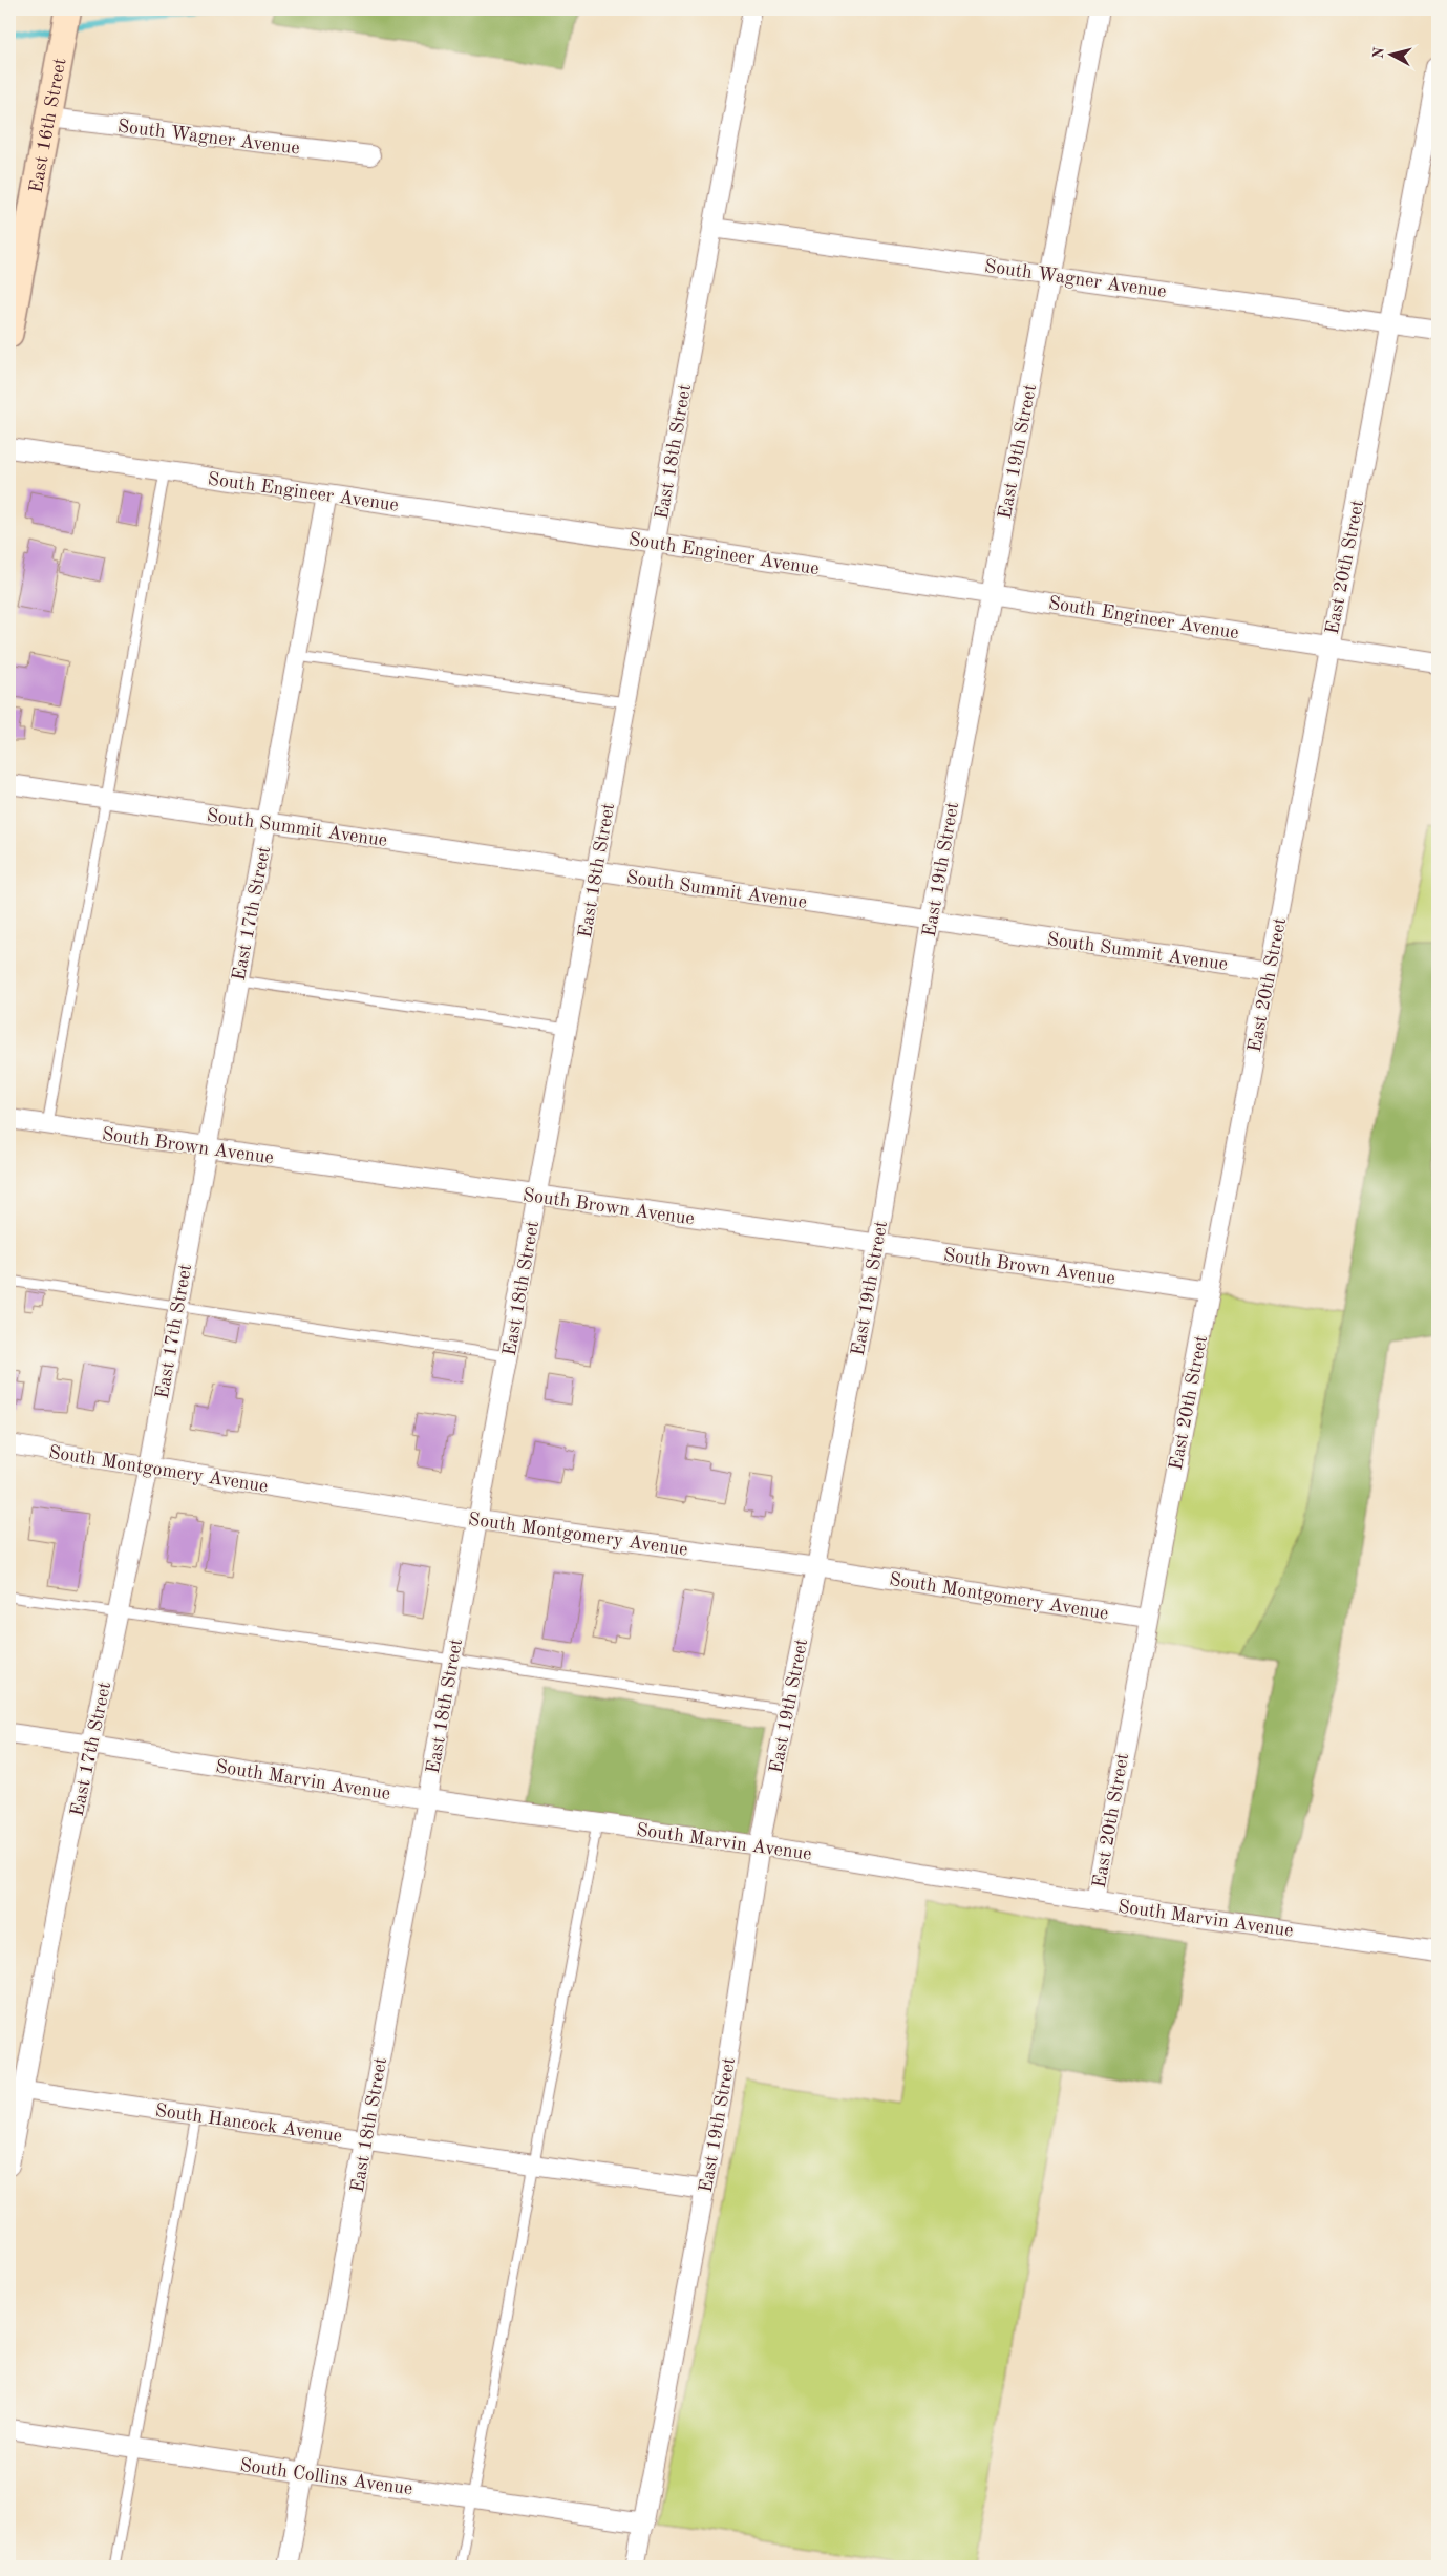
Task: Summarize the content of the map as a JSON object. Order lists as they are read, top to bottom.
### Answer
{
  "streets": {
    "street": [
      "East 16th Street",
      "South Wagner Avenue",
      "East 18th Street",
      "East 19th Street",
      "South Engineer Avenue",
      "East 20th Street",
      "South Summit Avenue",
      "East 17th Street",
      "South Brown Avenue",
      "South Montgomery Avenue",
      "South Marvin Avenue",
      "South Hancock Avenue",
      "South Collins Avenue"
    ]
  },
  "crossings": [
    ["East 16th Street", "South Wagner Avenue"],
    ["South Wagner Avenue", "East 18th Street"],
    ["South Wagner Avenue", "East 19th Street"],
    ["South Wagner Avenue", "East 20th Street"],
    ["East 18th Street", "South Engineer Avenue"],
    ["East 18th Street", "South Summit Avenue"],
    ["East 18th Street", "South Brown Avenue"],
    ["East 18th Street", "South Montgomery Avenue"],
    ["East 18th Street", "South Marvin Avenue"],
    ["East 18th Street", "South Hancock Avenue"],
    ["East 18th Street", "South Collins Avenue"],
    ["East 19th Street", "South Engineer Avenue"],
    ["East 19th Street", "South Summit Avenue"],
    ["East 19th Street", "South Brown Avenue"],
    ["East 19th Street", "South Montgomery Avenue"],
    ["East 19th Street", "South Marvin Avenue"],
    ["East 19th Street", "South Hancock Avenue"],
    ["East 19th Street", "South Collins Avenue"],
    ["South Engineer Avenue", "East 20th Street"],
    ["South Engineer Avenue", "East 17th Street"],
    ["East 20th Street", "South Summit Avenue"],
    ["East 20th Street", "South Brown Avenue"],
    ["East 20th Street", "South Montgomery Avenue"],
    ["East 20th Street", "South Marvin Avenue"],
    ["South Summit Avenue", "East 17th Street"],
    ["East 17th Street", "South Brown Avenue"],
    ["East 17th Street", "South Montgomery Avenue"],
    ["East 17th Street", "South Marvin Avenue"],
    ["East 17th Street", "South Hancock Avenue"]
  ],
  "north": "left"
}
